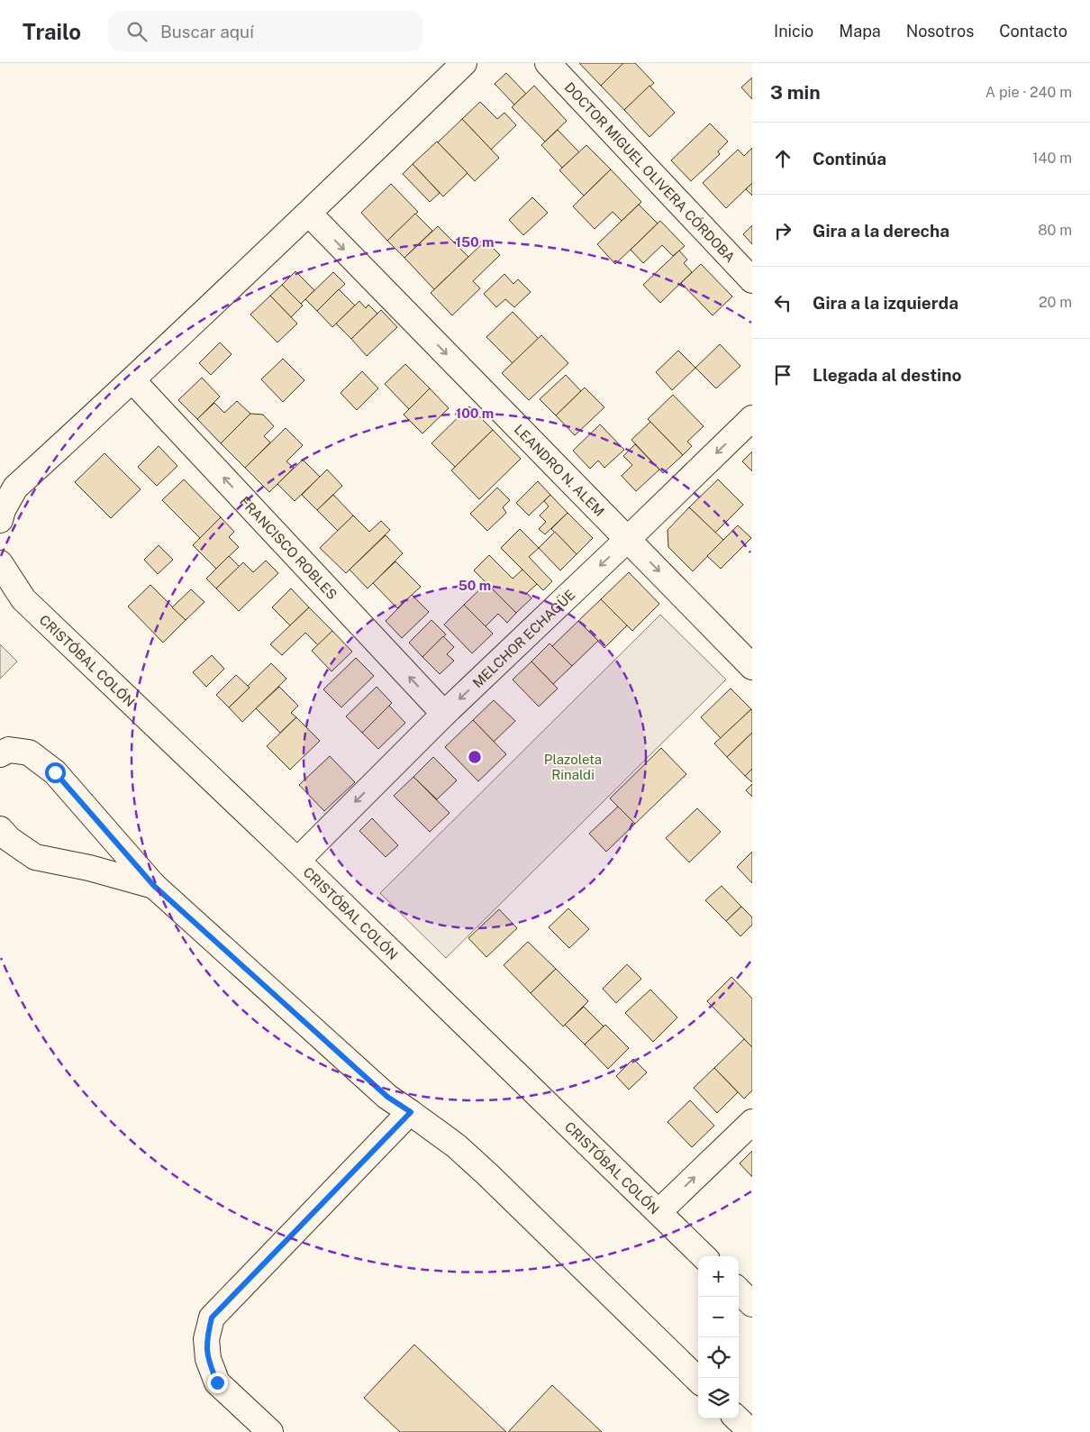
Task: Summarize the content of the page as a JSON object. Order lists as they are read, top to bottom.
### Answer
{
  "streets": {
    "street": [
      "DOCTOR MIGUEL OLIVERA CÓRDOBA",
      "LEANDRO N. ALEM",
      "FRANCISCO ROBLES",
      "MELCHOR ECHAGÜE",
      "CRISTÓBAL COLÓN"
    ]
  },
  "crossings": [
    ["LEANDRO N. ALEM", "MELCHOR ECHAGÜE"],
    ["FRANCISCO ROBLES", "MELCHOR ECHAGÜE"],
    ["MELCHOR ECHAGÜE", "CRISTÓBAL COLÓN"]
  ],
  "one_way": ["LEANDRO N. ALEM", "FRANCISCO ROBLES", "MELCHOR ECHAGÜE"],
  "parks": ["Plazoleta Rinaldi"],
  "page": {
    "header": "Trailo",
    "search": "Buscar aquí",
    "nav": [
      "Inicio",
      "Mapa",
      "Nosotros",
      "Contacto"
    ],
    "heading": ["3 min", "A pie · 240 m"],
    "list": [
      ["Continúa", "140 m"],
      ["Gira a la derecha", "80 m"],
      ["Gira a la izquierda", "20 m"],
      "Llegada al destino"
    ],
    "map_buttons": ["+", "−"]
  },
  "rings": ["150 m", "100 m", "50 m"]
}
